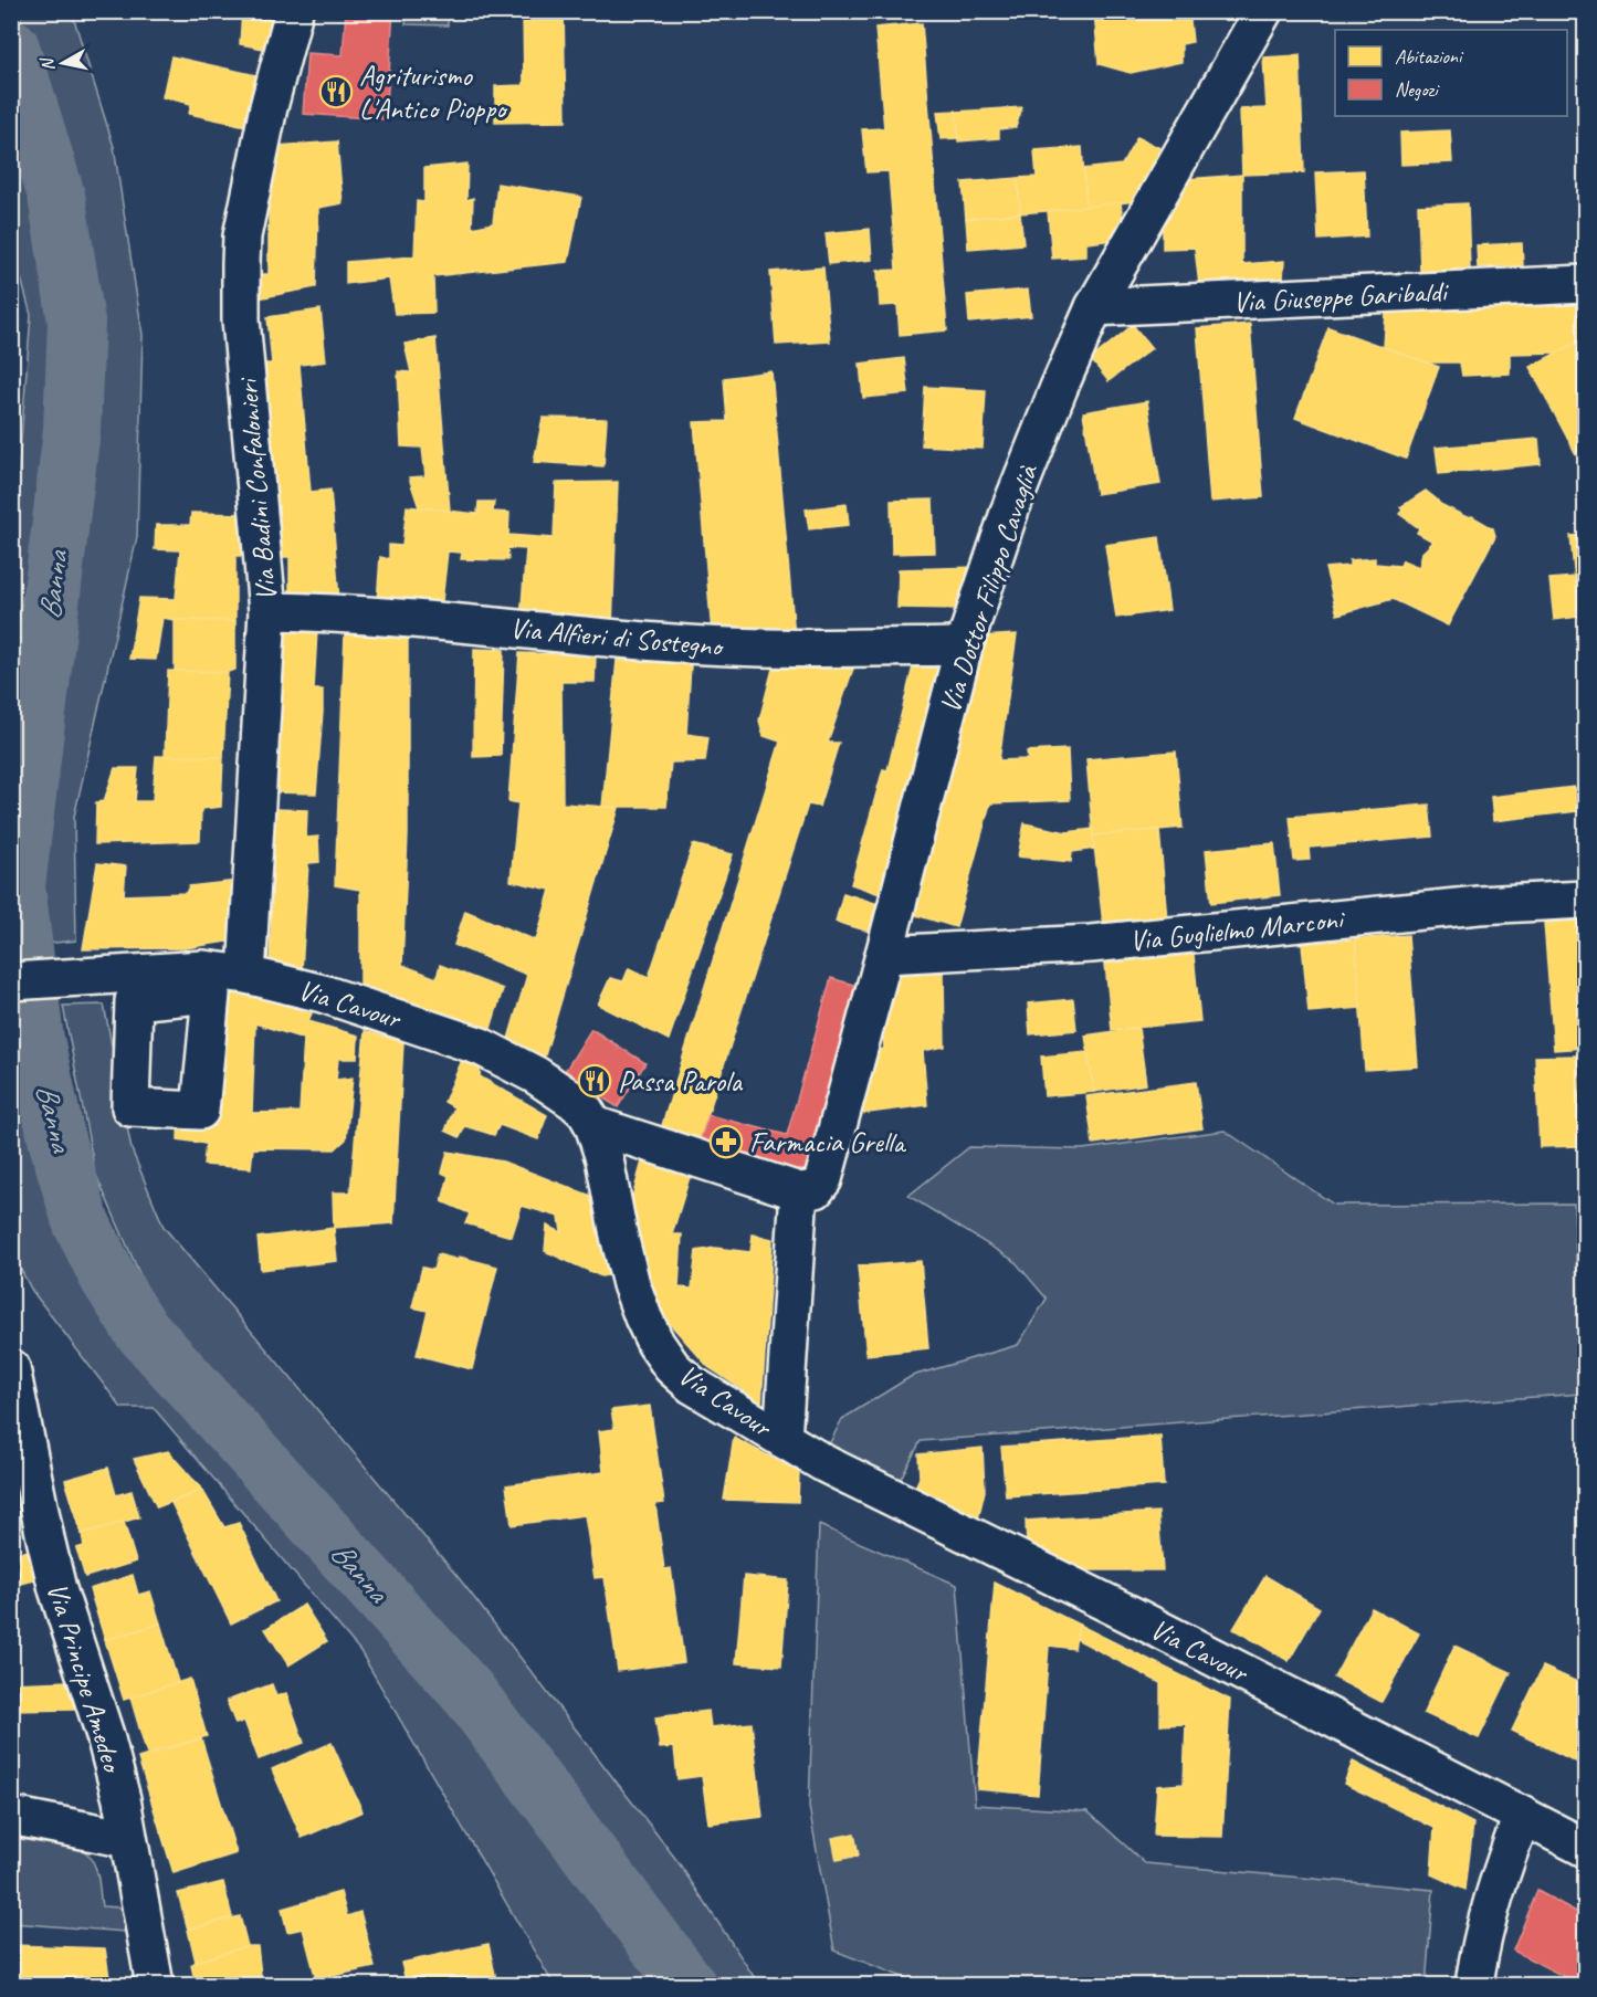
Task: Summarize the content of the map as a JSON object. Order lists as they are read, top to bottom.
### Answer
{
  "streets": {
    "street": [
      "Via Giuseppe Garibaldi",
      "Via Badini Confalonieri",
      "Via Dottor Filippo Cavaglià",
      "Via Alfieri di Sostegno",
      "Via Guglielmo Marconi",
      "Via Cavour",
      "Via Principe Amedeo"
    ]
  },
  "crossings": [
    ["Via Giuseppe Garibaldi", "Via Dottor Filippo Cavaglià"],
    ["Via Badini Confalonieri", "Via Alfieri di Sostegno"],
    ["Via Badini Confalonieri", "Via Cavour"],
    ["Via Dottor Filippo Cavaglià", "Via Alfieri di Sostegno"],
    ["Via Dottor Filippo Cavaglià", "Via Guglielmo Marconi"]
  ],
  "water": ["Banna"],
  "places": {
    "restaurant": ["Agriturismo L'Antico Pioppo", "Passa Parola"],
    "pharmacy": ["Farmacia Grella"]
  },
  "legend": ["Abitazioni", "Negozi"],
  "north": "left"
}
